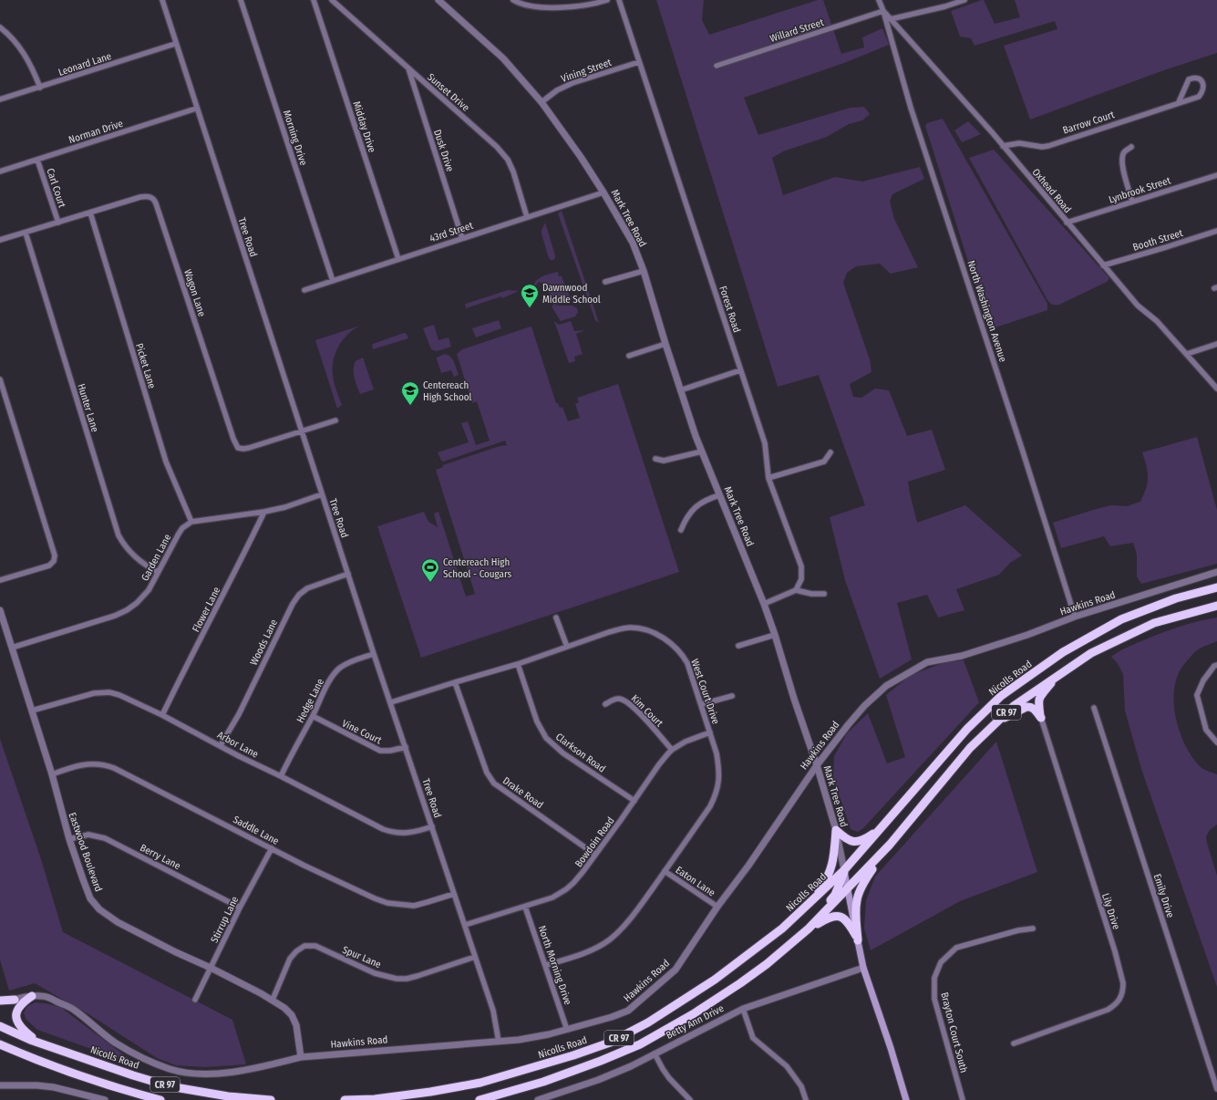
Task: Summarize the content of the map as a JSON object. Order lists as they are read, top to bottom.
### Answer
{
  "streets": {
    "highway": ["Nicolls Road", "CR 97"],
    "main road": ["Mark Tree Road"],
    "street": [
      "Willard Street",
      "Leonard Lane",
      "Vining Street",
      "Sunset Drive",
      "Barrow Court",
      "Midday Drive",
      "Norman Drive",
      "Morning Drive",
      "Dusk Drive",
      "Carl Court",
      "Lynbrook Street",
      "Oxhead Road",
      "43rd Street",
      "Tree Road",
      "Booth Street",
      "Wagon Lane",
      "Forest Road",
      "North Washington Avenue",
      "Picket Lane",
      "Hunter Lane",
      "Garden Lane",
      "Hawkins Road",
      "Flower Lane",
      "Woods Lane",
      "West Court Drive",
      "Hedge Lane",
      "Kim Court",
      "Vine Court",
      "Arbor Lane",
      "Clarkson Road",
      "Drake Road",
      "Saddle Lane",
      "Bowdoin Road",
      "Eastwood Boulevard",
      "Berry Lane",
      "Eaton Lane",
      "Emily Drive",
      "Lily Drive",
      "Stirrup Lane",
      "Spur Lane",
      "North Morning Drive",
      "Betty Ann Drive",
      "Brayton Court South"
    ]
  },
  "crossings": [
    ["Willard Street", "Oxhead Road"],
    ["Willard Street", "North Washington Avenue"],
    ["Leonard Lane", "Tree Road"],
    ["Vining Street", "Mark Tree Road"],
    ["Vining Street", "Forest Road"],
    ["Sunset Drive", "Dusk Drive"],
    ["Sunset Drive", "43rd Street"],
    ["Barrow Court", "Oxhead Road"],
    ["Midday Drive", "43rd Street"],
    ["Norman Drive", "Carl Court"],
    ["Norman Drive", "Tree Road"],
    ["Morning Drive", "43rd Street"],
    ["Dusk Drive", "43rd Street"],
    ["Carl Court", "Wagon Lane"],
    ["Lynbrook Street", "Oxhead Road"],
    ["Oxhead Road", "Booth Street"],
    ["Oxhead Road", "North Washington Avenue"],
    ["Mark Tree Road", "43rd Street"],
    ["Mark Tree Road", "Hawkins Road"],
    ["Mark Tree Road", "Nicolls Road"],
    ["Mark Tree Road", "CR 97"],
    ["Mark Tree Road", "Betty Ann Drive"],
    ["Tree Road", "Wagon Lane"],
    ["Tree Road", "Hawkins Road"],
    ["Tree Road", "Woods Lane"],
    ["Tree Road", "West Court Drive"],
    ["Tree Road", "Hedge Lane"],
    ["Tree Road", "Vine Court"],
    ["Tree Road", "Arbor Lane"],
    ["Tree Road", "Saddle Lane"],
    ["Tree Road", "Bowdoin Road"],
    ["Tree Road", "Spur Lane"],
    ["Wagon Lane", "Picket Lane"],
    ["Wagon Lane", "Hunter Lane"],
    ["North Washington Avenue", "Hawkins Road"],
    ["Picket Lane", "Garden Lane"],
    ["Hunter Lane", "Garden Lane"],
    ["Garden Lane", "Eastwood Boulevard"],
    ["Hawkins Road", "Eastwood Boulevard"],
    ["Hawkins Road", "Eaton Lane"],
    ["Hawkins Road", "North Morning Drive"],
    ["Flower Lane", "Arbor Lane"],
    ["Woods Lane", "Arbor Lane"],
    ["West Court Drive", "Clarkson Road"],
    ["West Court Drive", "Drake Road"],
    ["West Court Drive", "Bowdoin Road"],
    ["West Court Drive", "Eaton Lane"],
    ["West Court Drive", "North Morning Drive"],
    ["Hedge Lane", "Vine Court"],
    ["Hedge Lane", "Arbor Lane"],
    ["Kim Court", "Bowdoin Road"],
    ["Arbor Lane", "Eastwood Boulevard"],
    ["Clarkson Road", "Bowdoin Road"],
    ["Drake Road", "Bowdoin Road"],
    ["Saddle Lane", "Eastwood Boulevard"],
    ["Saddle Lane", "Stirrup Lane"],
    ["Bowdoin Road", "North Morning Drive"],
    ["Eastwood Boulevard", "Berry Lane"],
    ["Eastwood Boulevard", "Stirrup Lane"],
    ["Eastwood Boulevard", "Spur Lane"],
    ["Berry Lane", "Stirrup Lane"]
  ],
  "places": {
    "school or university": ["Dawnwood Middle School", "Centereach High School"],
    "sports": ["Centereach High School - Cougars"]
  }
}
